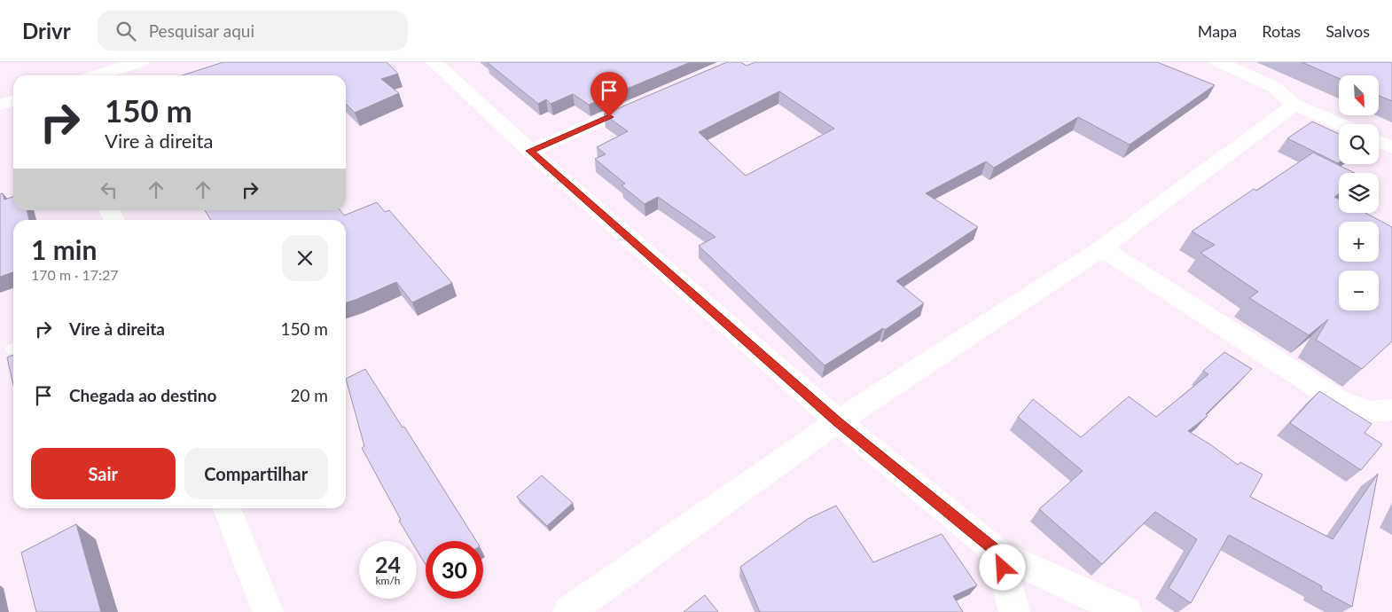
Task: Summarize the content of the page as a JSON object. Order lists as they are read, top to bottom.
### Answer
{
  "north": "bottom right",
  "page": {
    "header": "Drivr",
    "search": "Pesquisar aqui",
    "nav": ["Mapa", "Rotas", "Salvos"],
    "map_buttons": ["+", "−"],
    "turn": ["150 m", "Vire à direita"],
    "heading": ["1 min", "170 m · 17:27"],
    "list": [
      {
        "name": "Vire à direita",
        "value": "150 m"
      },
      {
        "name": "Chegada ao destino",
        "value": "20 m"
      }
    ],
    "buttons": ["Sair", "Compartilhar"],
    "speed": "24 km/h",
    "limit": "30"
  }
}
